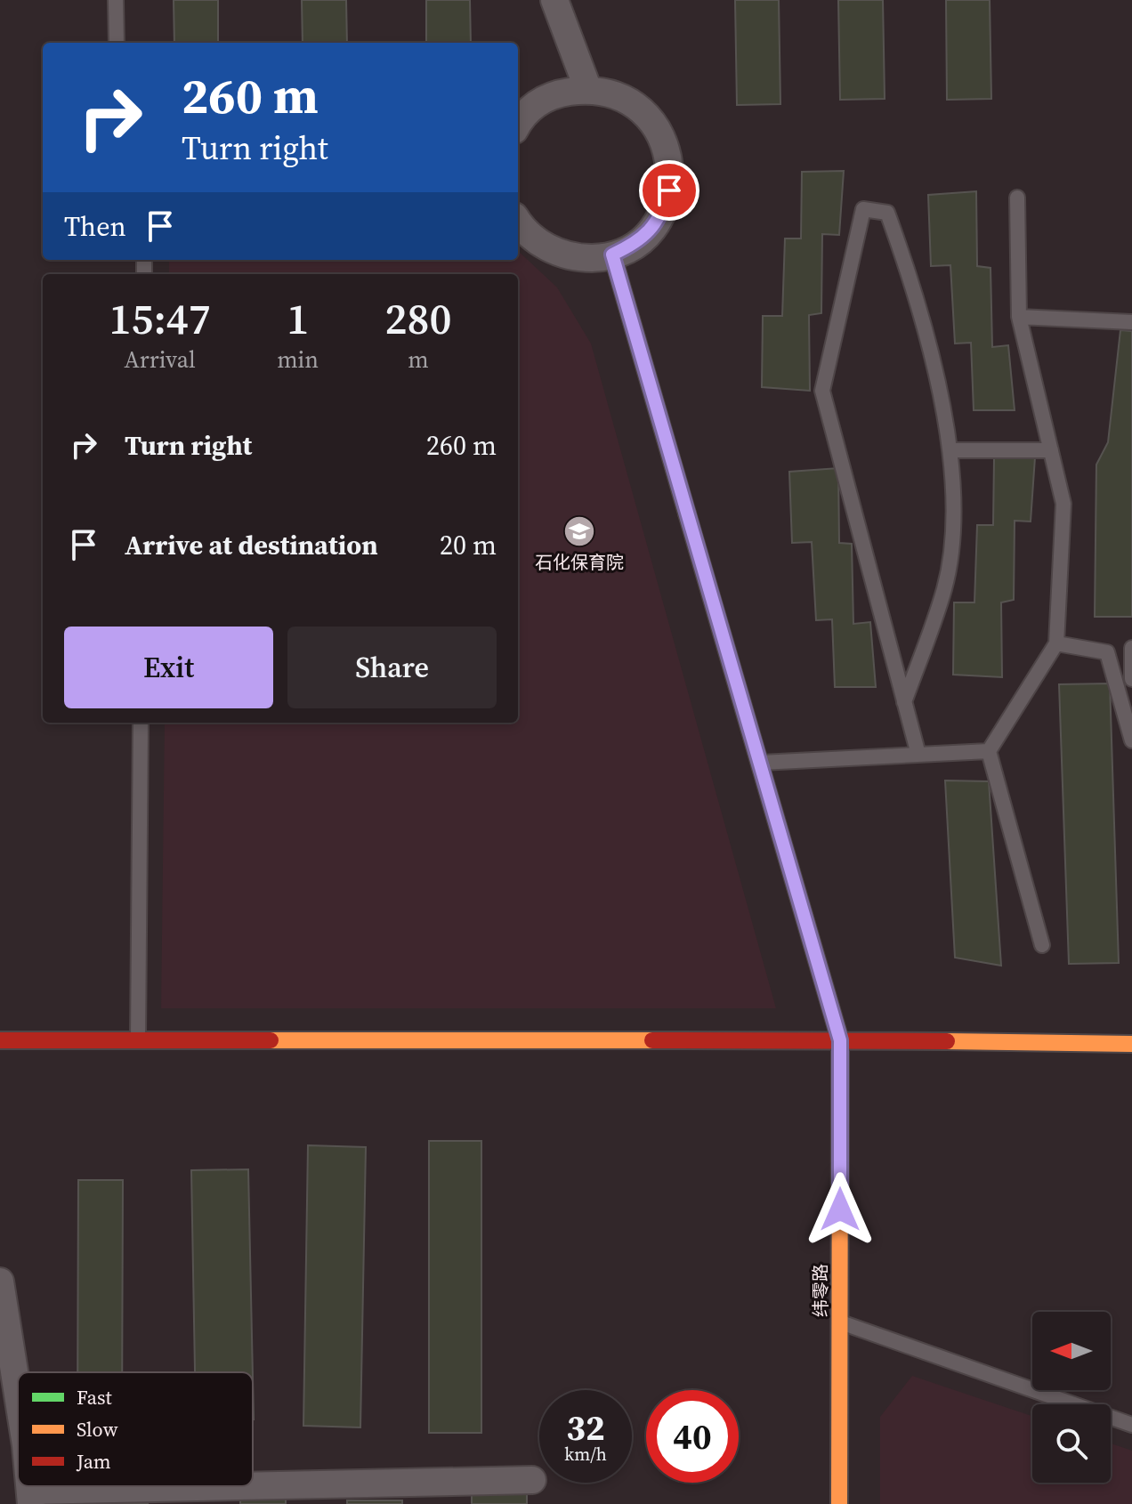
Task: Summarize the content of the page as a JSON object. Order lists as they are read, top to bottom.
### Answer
{
  "streets": {
    "street": ["纬零路"]
  },
  "places": {
    "school or university": ["石化保育院"]
  },
  "legend": ["Fast", "Slow", "Jam"],
  "north": "left",
  "page": {
    "turn": ["260 m", "Turn right"],
    "then": "Then",
    "eta": [
      "15:47",
      "Arrival",
      "1",
      "min",
      "280",
      "m"
    ],
    "list": [
      {
        "name": "Turn right",
        "value": "260 m"
      },
      {
        "name": "Arrive at destination",
        "value": "20 m"
      }
    ],
    "buttons": ["Exit", "Share"],
    "speed": "32 km/h",
    "limit": "40"
  }
}
